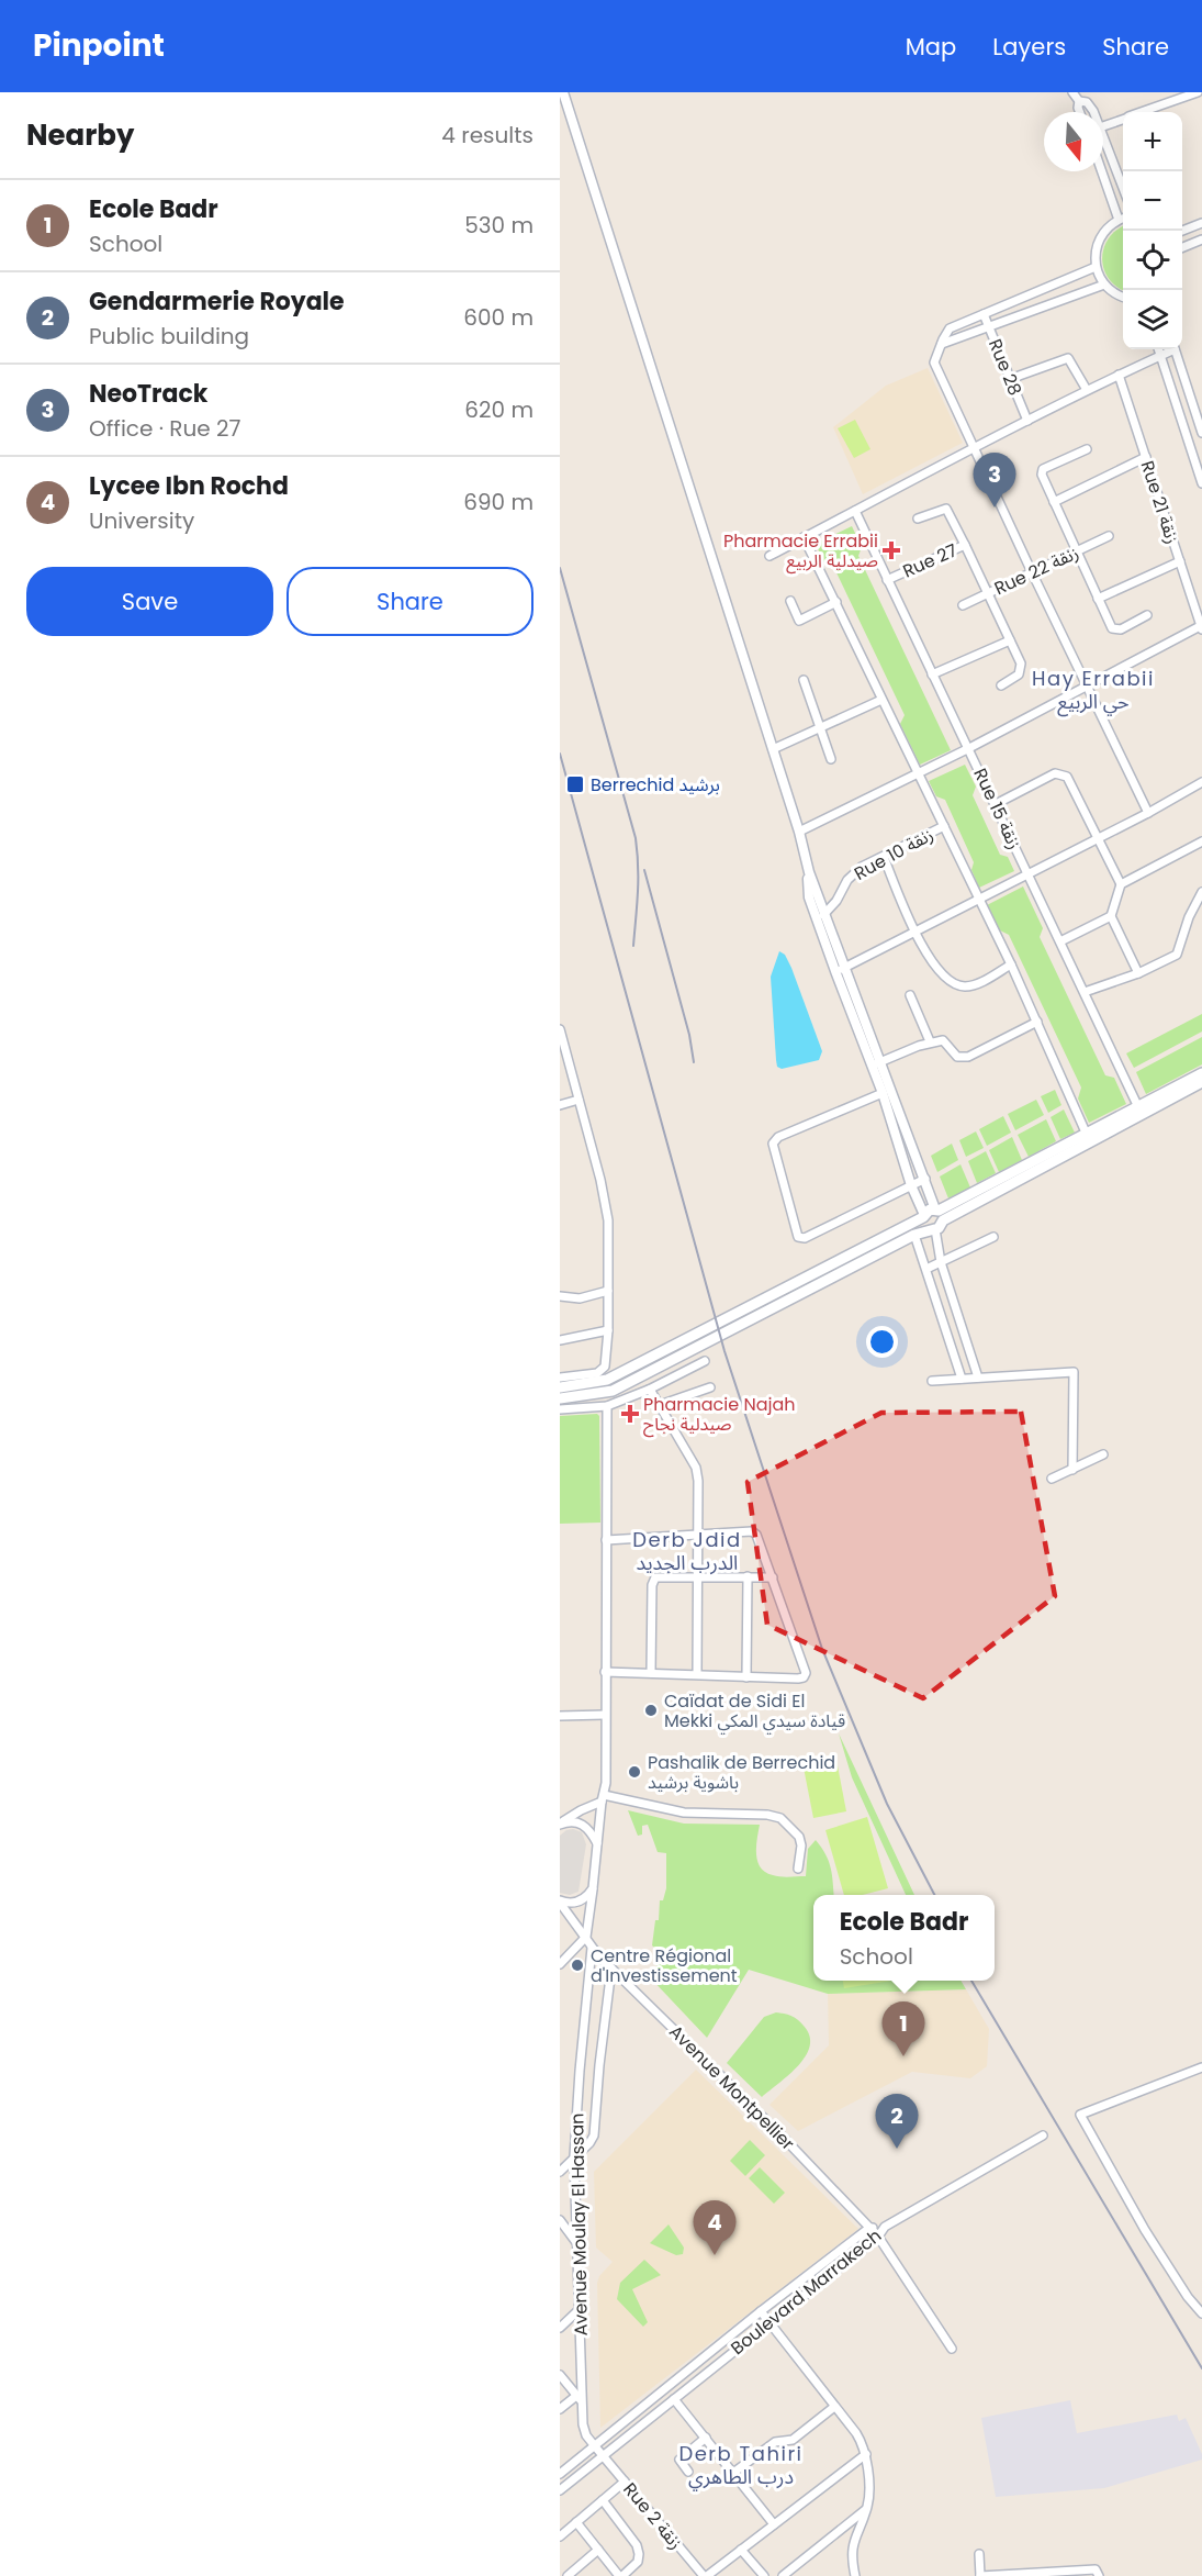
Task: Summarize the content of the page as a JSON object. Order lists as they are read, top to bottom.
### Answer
{
  "streets": {
    "street": [
      "Rue 28",
      "Rue 21 زنقة",
      "Rue 27",
      "Rue 22 زنقة",
      "Rue 15 زنقة",
      "Rue 10 زنقة",
      "Avenue Montpellier",
      "Avenue Moulay El Hassan",
      "Boulevard Marrakech",
      "Rue 2 زنقة"
    ]
  },
  "crossings": [
    ["Rue 27", "Rue 22 زنقة"],
    ["Rue 27", "Rue 15 زنقة"],
    ["Avenue Montpellier", "Avenue Moulay El Hassan"],
    ["Avenue Montpellier", "Boulevard Marrakech"],
    ["Avenue Moulay El Hassan", "Boulevard Marrakech"],
    ["Avenue Moulay El Hassan", "Rue 2 زنقة"],
    ["Boulevard Marrakech", "Rue 2 زنقة"]
  ],
  "districts": ["Hay Errabii حي الربيع", "Derb Jdid الدرب الجديد", "Derb Tahiri درب الطاهري"],
  "places": {
    "health": ["Pharmacie Errabii صيدلية الربيع", "Pharmacie Najah صيدلية نجاح"],
    "transit": ["Berrechid برشيد"],
    "other": ["Caïdat de Sidi El Mekki قيادة سيدي المكي", "Pashalik de Berrechid باشوية برشيد", "Centre Régional d'Investissement"]
  },
  "north": "bottom",
  "page": {
    "header": "Pinpoint",
    "nav": ["Map", "Layers", "Share"],
    "heading": ["Nearby", "4 results"],
    "map_buttons": ["+", "−"],
    "list": [
      {
        "mark": "1",
        "name": "Ecole Badr",
        "note": "School",
        "value": "530 m"
      },
      {
        "mark": "2",
        "name": "Gendarmerie Royale",
        "note": "Public building",
        "value": "600 m"
      },
      {
        "mark": "3",
        "name": "NeoTrack",
        "note": "Office · Rue 27",
        "value": "620 m"
      },
      {
        "mark": "4",
        "name": "Lycee Ibn Rochd",
        "note": "University",
        "value": "690 m"
      }
    ],
    "pins": [
      "3",
      "1",
      "2",
      "4"
    ],
    "buttons": ["Save", "Share"],
    "popup": ["Ecole Badr", "School"]
  }
}
